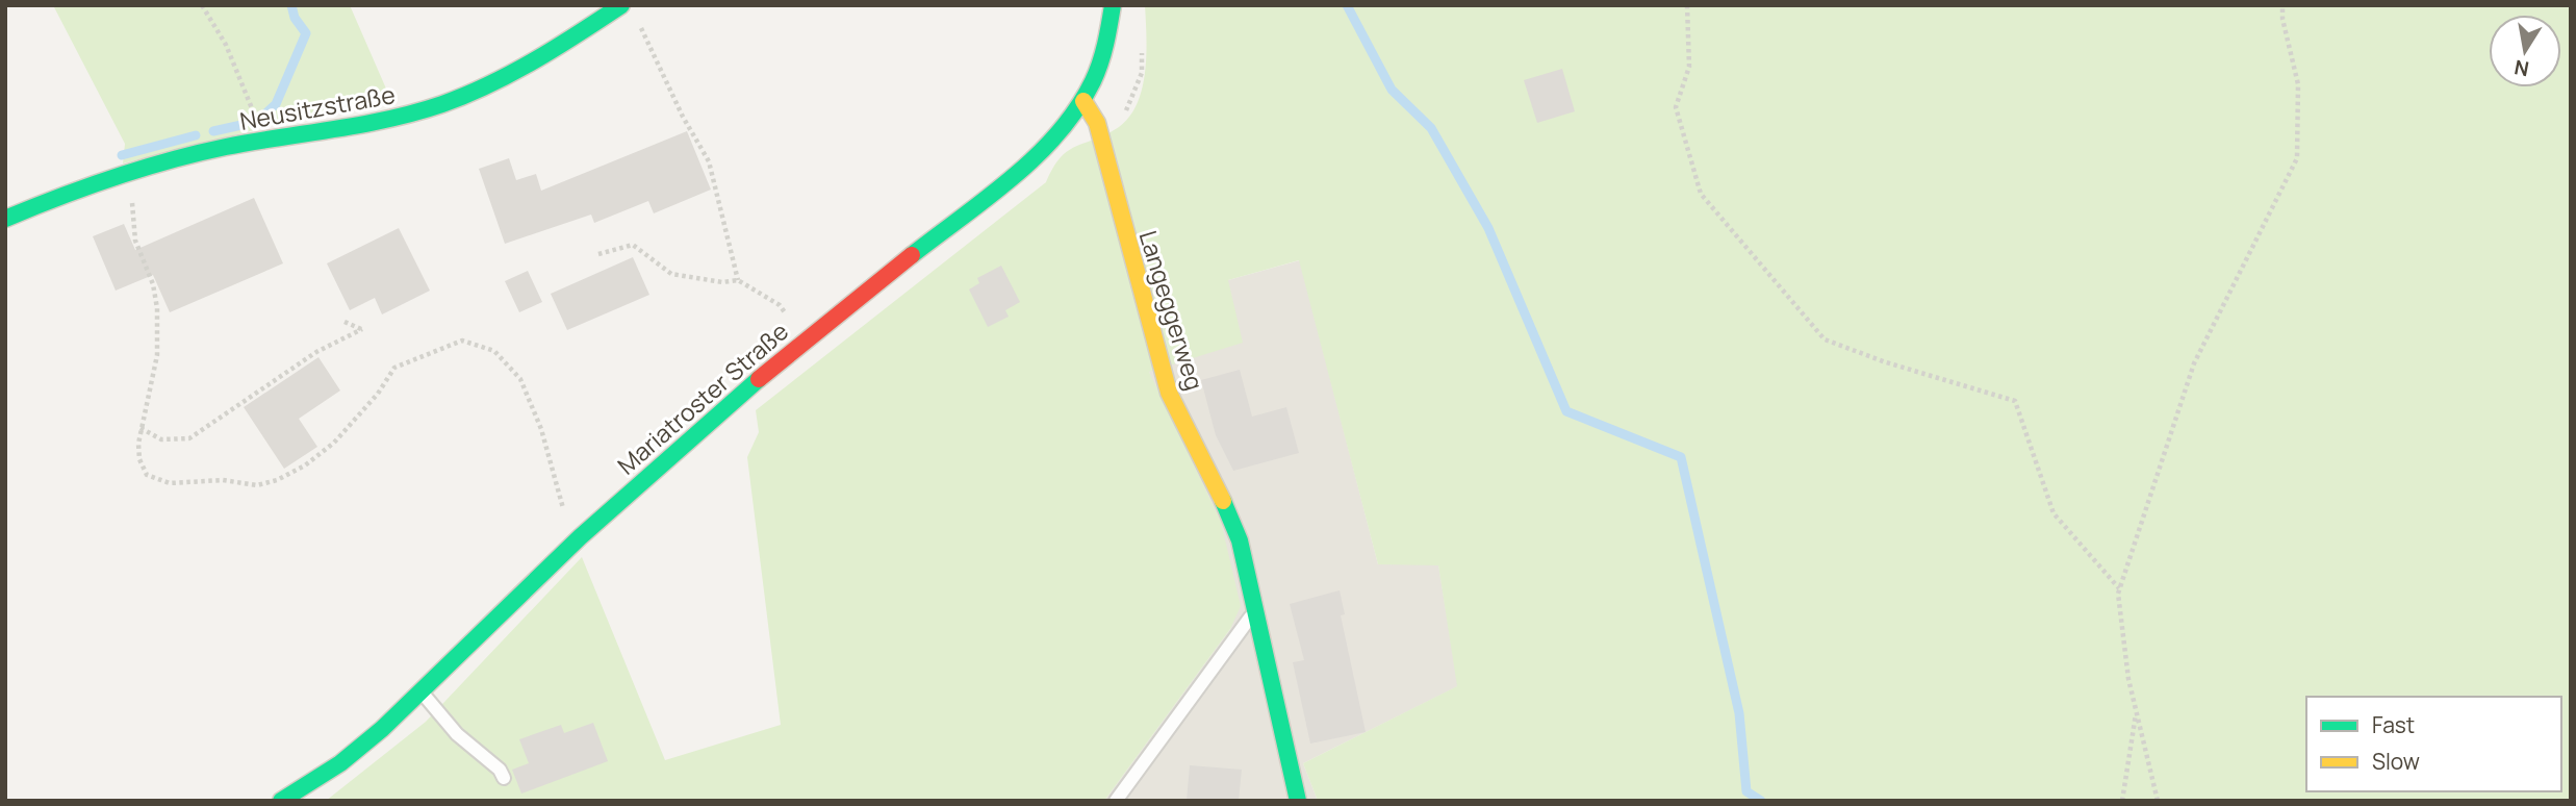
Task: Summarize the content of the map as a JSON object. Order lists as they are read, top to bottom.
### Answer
{
  "streets": {
    "street": ["Neusitzstraße", "Langeggerweg", "Mariatroster Straße"]
  },
  "crossings": [
    ["Langeggerweg", "Mariatroster Straße"]
  ],
  "legend": ["Fast", "Slow"],
  "north": "bottom"
}
